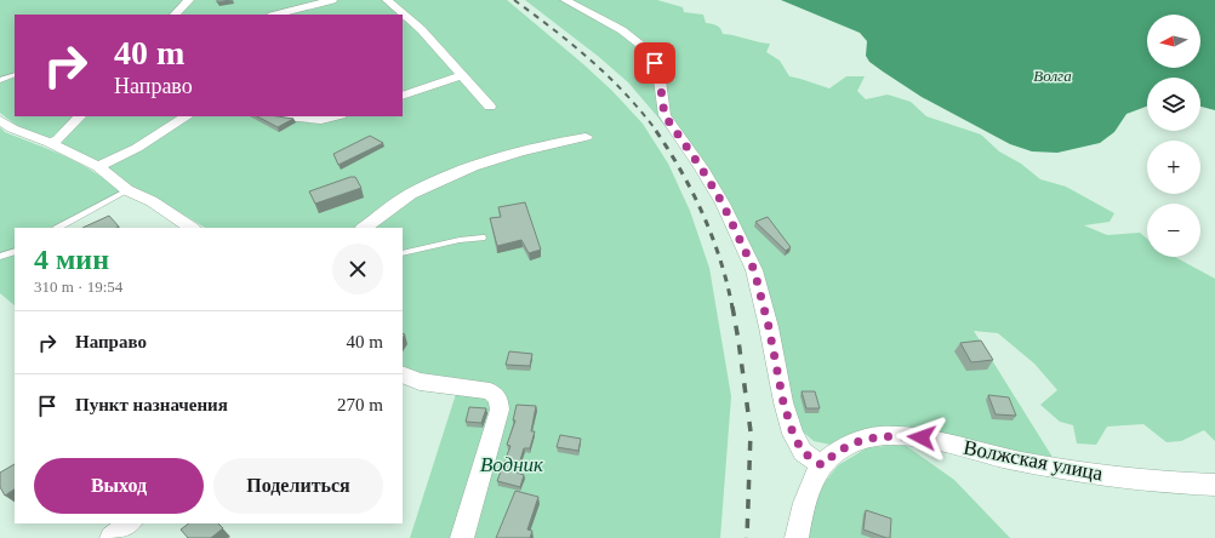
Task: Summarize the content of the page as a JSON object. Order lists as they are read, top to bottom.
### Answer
{
  "streets": {
    "street": ["Волжская улица"]
  },
  "water": ["Волга"],
  "parks": ["Водник"],
  "north": "left",
  "page": {
    "map_buttons": ["+", "−"],
    "turn": ["40 m", "Направо"],
    "heading": ["4 мин", "310 m · 19:54"],
    "list": [
      {
        "name": "Направо",
        "value": "40 m"
      },
      {
        "name": "Пункт назначения",
        "value": "270 m"
      }
    ],
    "buttons": ["Выход", "Поделиться"]
  }
}
